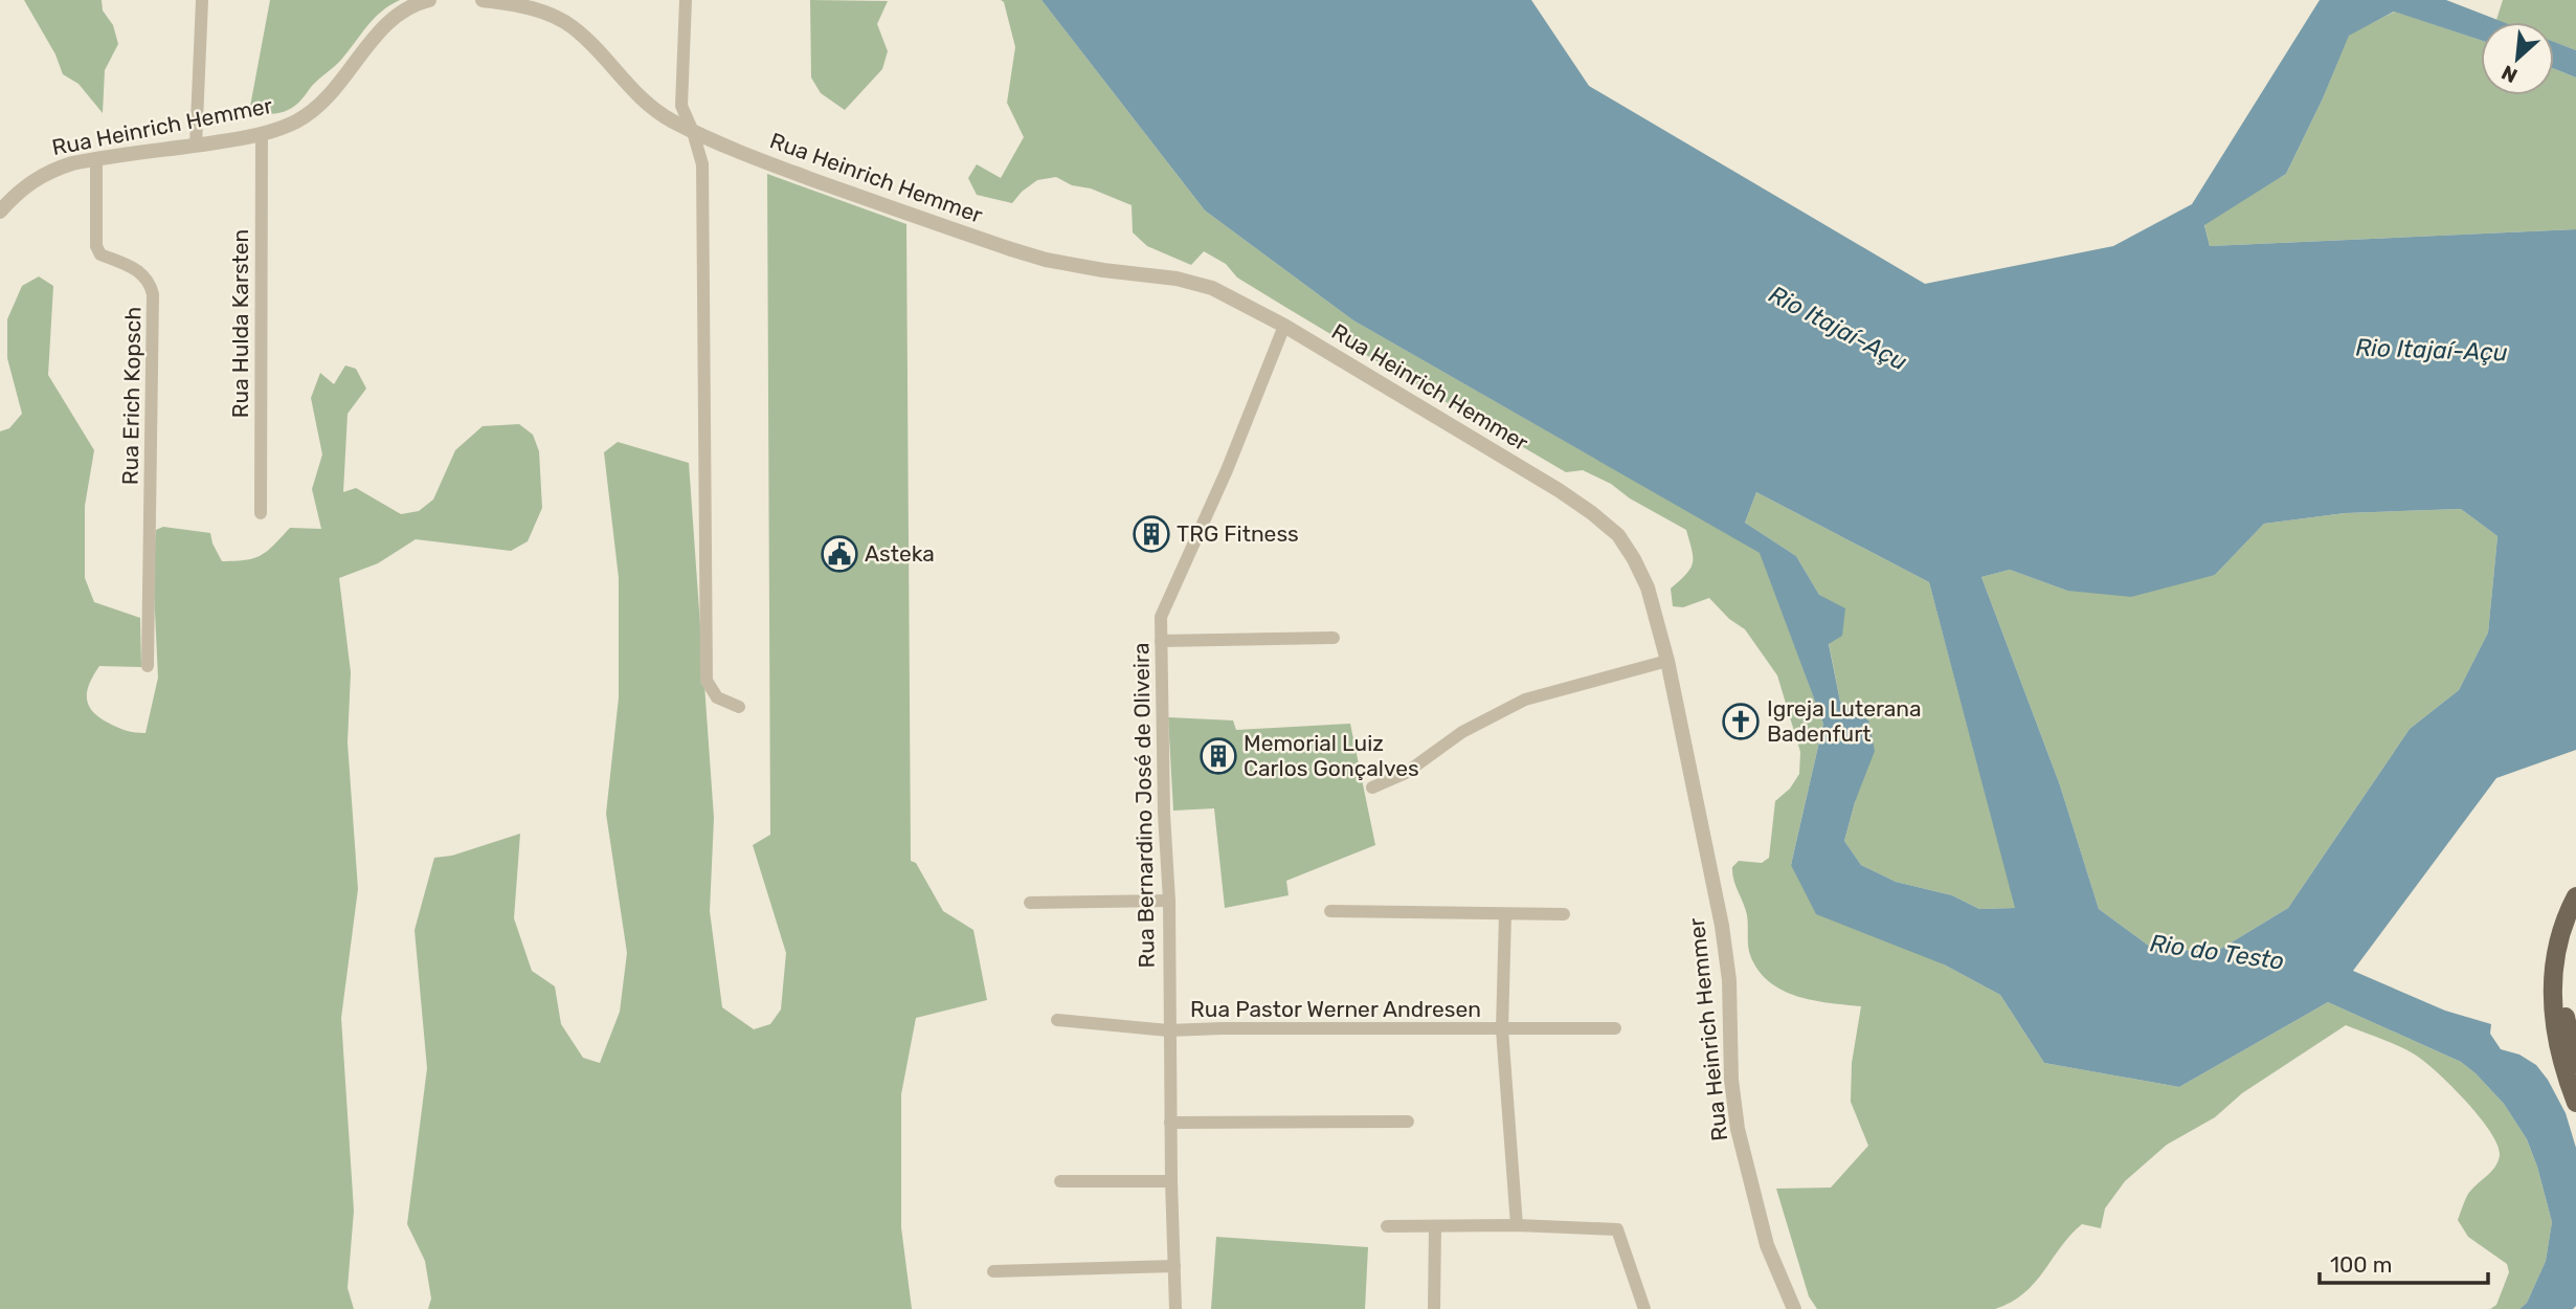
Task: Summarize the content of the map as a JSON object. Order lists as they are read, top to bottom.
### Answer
{
  "streets": {
    "street": [
      "Rua Heinrich Hemmer",
      "Rua Hulda Karsten",
      "Rua Erich Kopsch",
      "Rua Bernardino José de Oliveira",
      "Rua Pastor Werner Andresen"
    ]
  },
  "crossings": [
    ["Rua Heinrich Hemmer", "Rua Hulda Karsten"],
    ["Rua Heinrich Hemmer", "Rua Erich Kopsch"],
    ["Rua Heinrich Hemmer", "Rua Bernardino José de Oliveira"],
    ["Rua Bernardino José de Oliveira", "Rua Pastor Werner Andresen"]
  ],
  "water": ["Rio Itajaí-Açu", "Rio do Testo"],
  "places": {
    "building": ["TRG Fitness", "Memorial Luiz Carlos Gonçalves"],
    "public building": ["Asteka"],
    "church": ["Igreja Luterana Badenfurt"]
  },
  "scale_bar": "100 m",
  "north": "bottom left"
}
